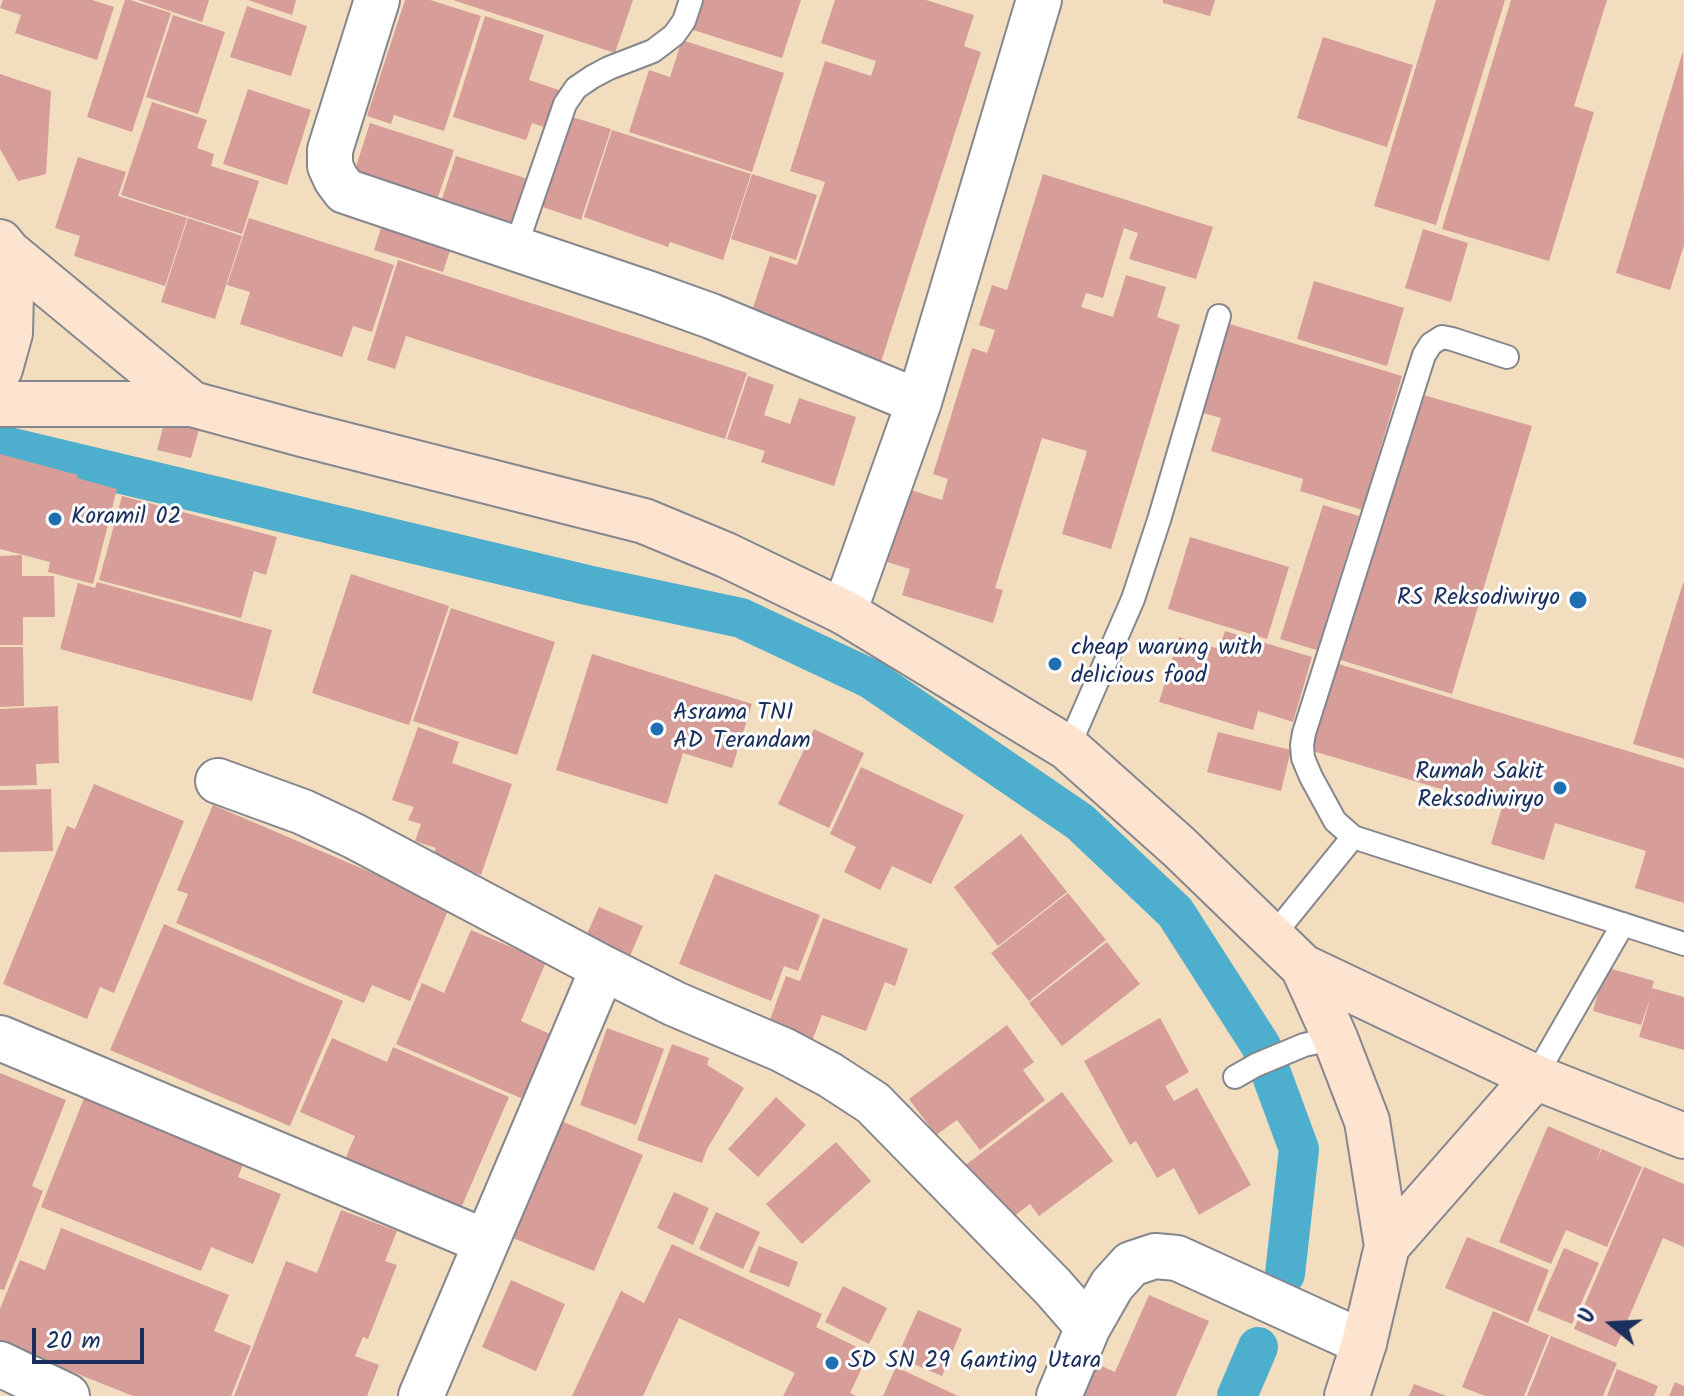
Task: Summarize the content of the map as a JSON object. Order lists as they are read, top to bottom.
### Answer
{
  "places": [
    "Koramil 02",
    "RS Reksodiwiryo",
    "cheap warung with delicious food",
    "Asrama TNI AD Terandam",
    "Rumah Sakit Reksodiwiryo",
    "SD SN 29 Ganting Utara"
  ],
  "scale_bar": "20 m",
  "north": "left"
}
